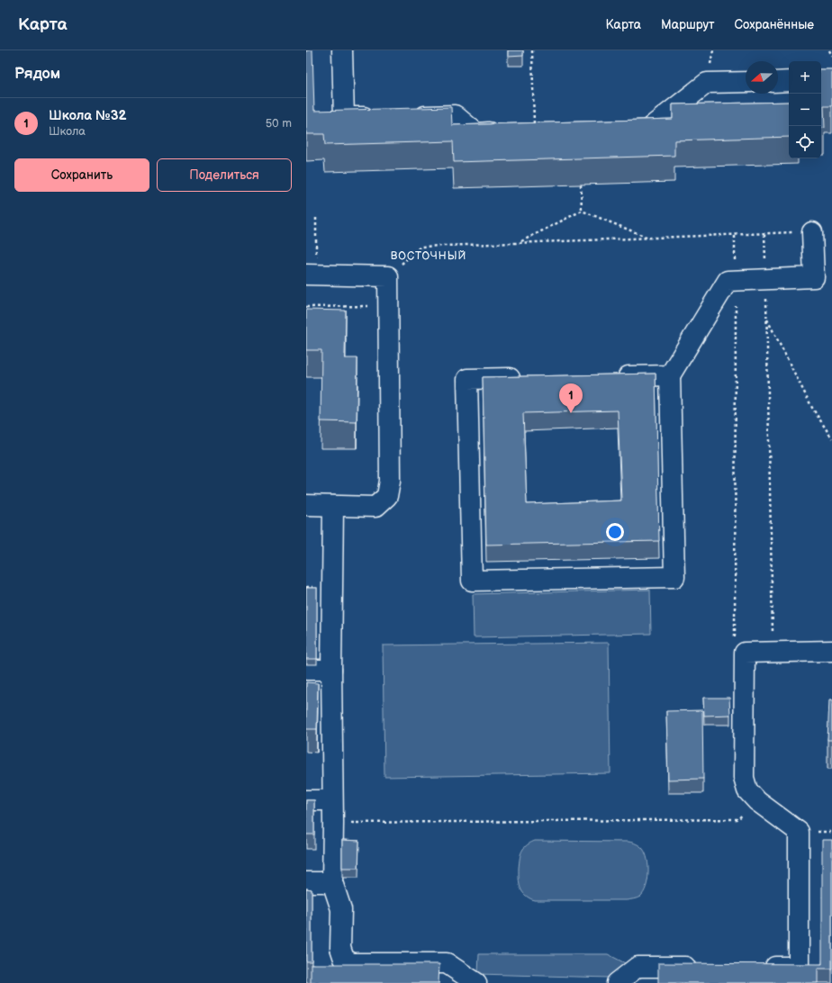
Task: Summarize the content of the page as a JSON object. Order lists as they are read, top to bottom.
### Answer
{
  "districts": ["ВОСТОЧНЫЙ"],
  "north": "left",
  "page": {
    "header": "Карта",
    "nav": ["Карта", "Маршрут", "Сохранённые"],
    "heading": "Рядом",
    "map_buttons": ["+", "−"],
    "list": [
      {
        "mark": "1",
        "name": "Школа №32",
        "note": "Школа",
        "value": "50 m"
      }
    ],
    "buttons": ["Сохранить", "Поделиться"],
    "pins": "1"
  }
}
